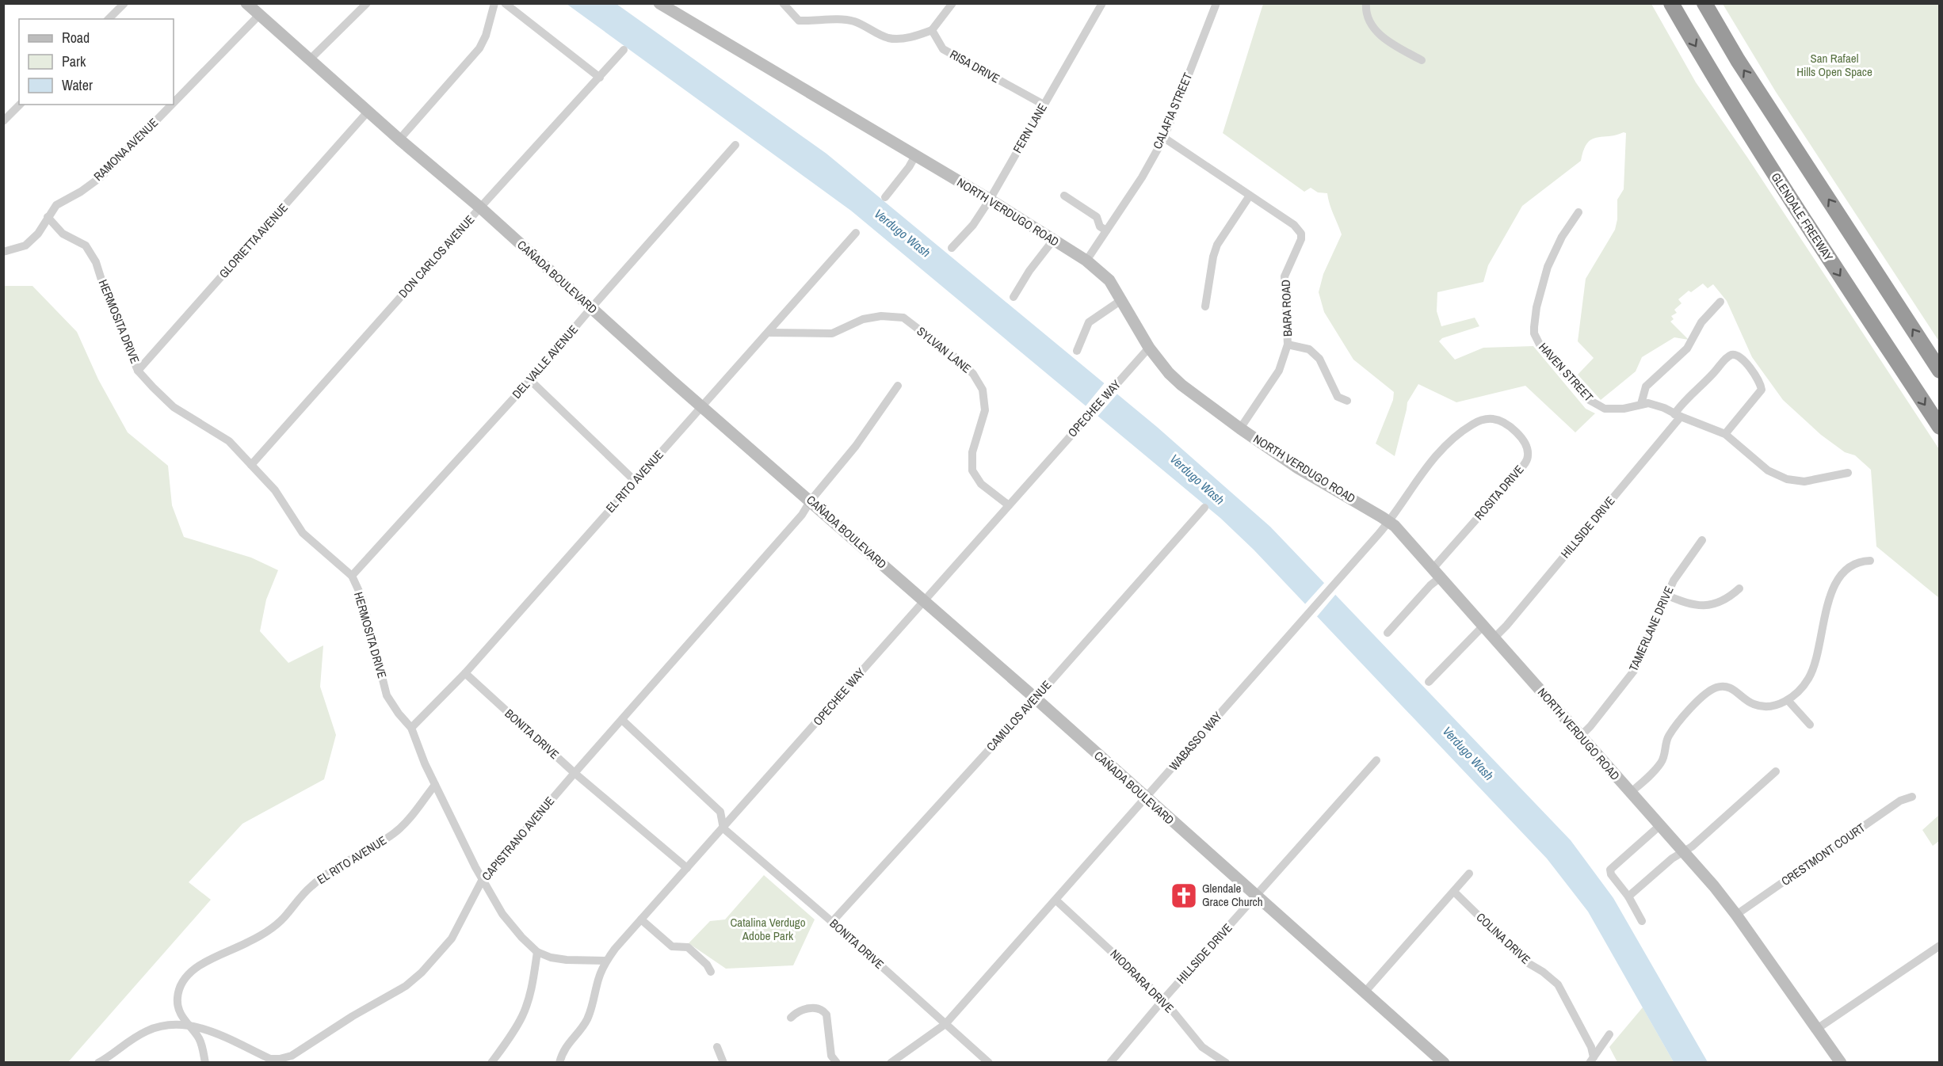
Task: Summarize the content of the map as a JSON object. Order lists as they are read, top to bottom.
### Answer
{
  "streets": {
    "highway": ["GLENDALE FREEWAY"],
    "main road": ["NORTH VERDUGO ROAD", "CAÑADA BOULEVARD"],
    "street": [
      "RISA DRIVE",
      "CALAFIA STREET",
      "FERN LANE",
      "RAMONA AVENUE",
      "GLORIETTA AVENUE",
      "DON CARLOS AVENUE",
      "BARA ROAD",
      "HERMOSITA DRIVE",
      "SYLVAN LANE",
      "DEL VALLE AVENUE",
      "HAVEN STREET",
      "OPECHEE WAY",
      "EL RITO AVENUE",
      "ROSITA DRIVE",
      "HILLSIDE DRIVE",
      "TAMERLANE DRIVE",
      "CAMULOS AVENUE",
      "BONITA DRIVE",
      "WABASSO WAY",
      "CAPISTRANO AVENUE",
      "CRESTMONT COURT",
      "COLINA DRIVE",
      "NIODRARA DRIVE"
    ]
  },
  "crossings": [
    ["RISA DRIVE", "FERN LANE"],
    ["CALAFIA STREET", "NORTH VERDUGO ROAD"],
    ["FERN LANE", "NORTH VERDUGO ROAD"],
    ["RAMONA AVENUE", "CAÑADA BOULEVARD"],
    ["RAMONA AVENUE", "HERMOSITA DRIVE"],
    ["NORTH VERDUGO ROAD", "BARA ROAD"],
    ["NORTH VERDUGO ROAD", "OPECHEE WAY"],
    ["NORTH VERDUGO ROAD", "ROSITA DRIVE"],
    ["NORTH VERDUGO ROAD", "HILLSIDE DRIVE"],
    ["NORTH VERDUGO ROAD", "TAMERLANE DRIVE"],
    ["NORTH VERDUGO ROAD", "WABASSO WAY"],
    ["NORTH VERDUGO ROAD", "CRESTMONT COURT"],
    ["GLORIETTA AVENUE", "CAÑADA BOULEVARD"],
    ["GLORIETTA AVENUE", "HERMOSITA DRIVE"],
    ["DON CARLOS AVENUE", "CAÑADA BOULEVARD"],
    ["DON CARLOS AVENUE", "HERMOSITA DRIVE"],
    ["CAÑADA BOULEVARD", "DEL VALLE AVENUE"],
    ["CAÑADA BOULEVARD", "OPECHEE WAY"],
    ["CAÑADA BOULEVARD", "EL RITO AVENUE"],
    ["CAÑADA BOULEVARD", "HILLSIDE DRIVE"],
    ["CAÑADA BOULEVARD", "CAMULOS AVENUE"],
    ["CAÑADA BOULEVARD", "WABASSO WAY"],
    ["CAÑADA BOULEVARD", "CAPISTRANO AVENUE"],
    ["HERMOSITA DRIVE", "DEL VALLE AVENUE"],
    ["HERMOSITA DRIVE", "OPECHEE WAY"],
    ["HERMOSITA DRIVE", "EL RITO AVENUE"],
    ["HERMOSITA DRIVE", "CAPISTRANO AVENUE"],
    ["SYLVAN LANE", "OPECHEE WAY"],
    ["SYLVAN LANE", "EL RITO AVENUE"],
    ["HAVEN STREET", "HILLSIDE DRIVE"],
    ["OPECHEE WAY", "BONITA DRIVE"],
    ["EL RITO AVENUE", "BONITA DRIVE"],
    ["EL RITO AVENUE", "CAPISTRANO AVENUE"],
    ["ROSITA DRIVE", "WABASSO WAY"],
    ["HILLSIDE DRIVE", "NIODRARA DRIVE"],
    ["CAMULOS AVENUE", "BONITA DRIVE"],
    ["BONITA DRIVE", "WABASSO WAY"],
    ["BONITA DRIVE", "CAPISTRANO AVENUE"],
    ["WABASSO WAY", "NIODRARA DRIVE"]
  ],
  "water": ["Verdugo Wash"],
  "parks": ["San Rafael Hills Open Space", "Catalina Verdugo Adobe Park"],
  "places": {
    "church": ["Glendale Grace Church"]
  },
  "legend": ["Road", "Park", "Water"]
}
